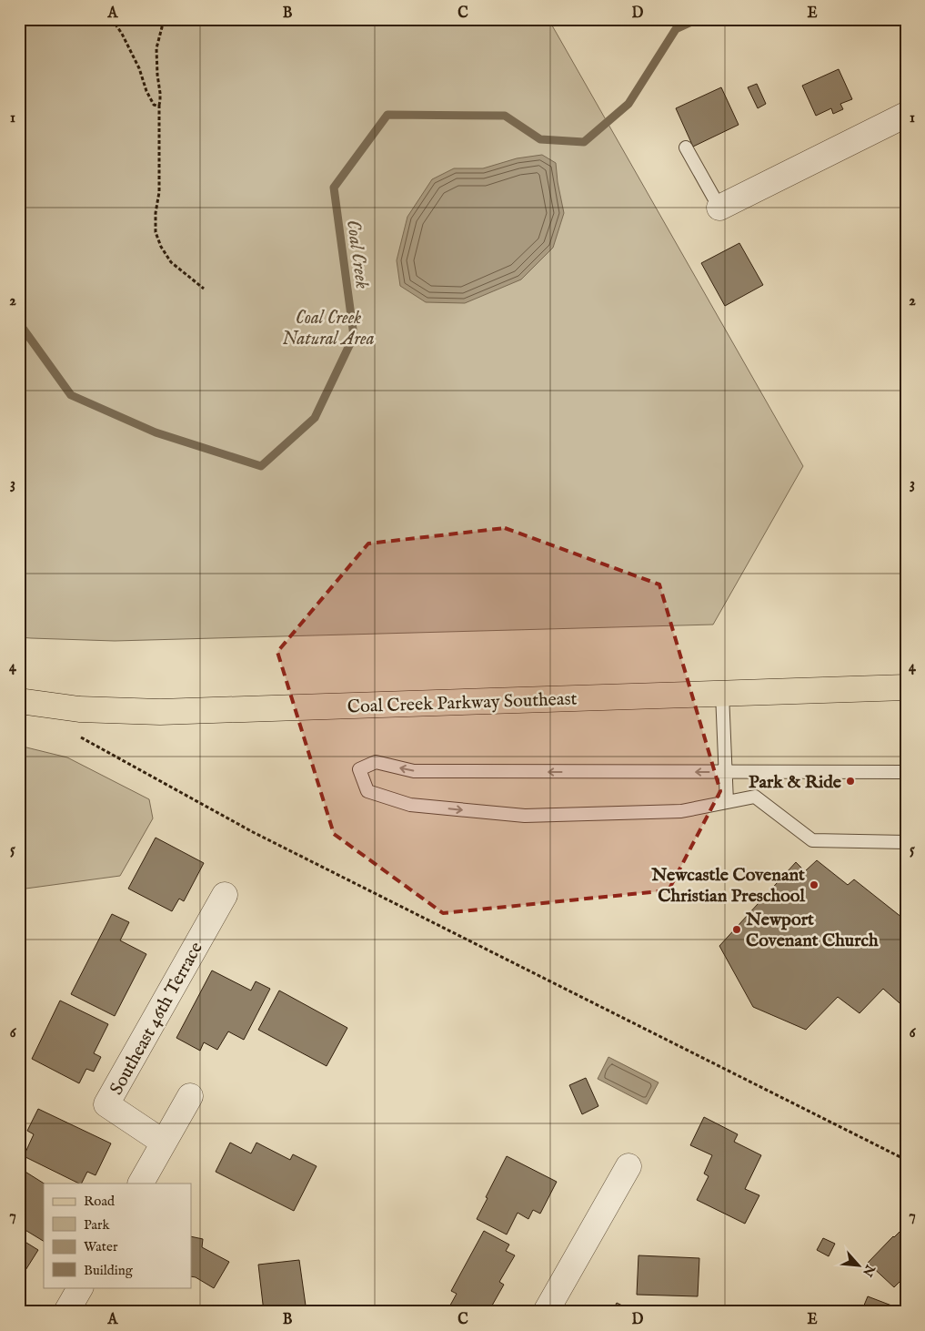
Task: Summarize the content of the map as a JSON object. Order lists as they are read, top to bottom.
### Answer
{
  "streets": {
    "main road": ["Coal Creek Parkway Southeast"],
    "street": ["Southeast 46th Terrace"]
  },
  "water": ["Coal Creek"],
  "parks": ["Coal Creek Natural Area"],
  "places": ["Park & Ride", "Newcastle Covenant Christian Preschool", "Newport Covenant Church"],
  "legend": [
    "Road",
    "Park",
    "Water",
    "Building"
  ],
  "north": "bottom right",
  "grid": {
    "columns": [
      "A",
      "B",
      "C",
      "D",
      "E"
    ],
    "rows": [
      "1",
      "2",
      "3",
      "4",
      "5",
      "6",
      "7"
    ]
  }
}
